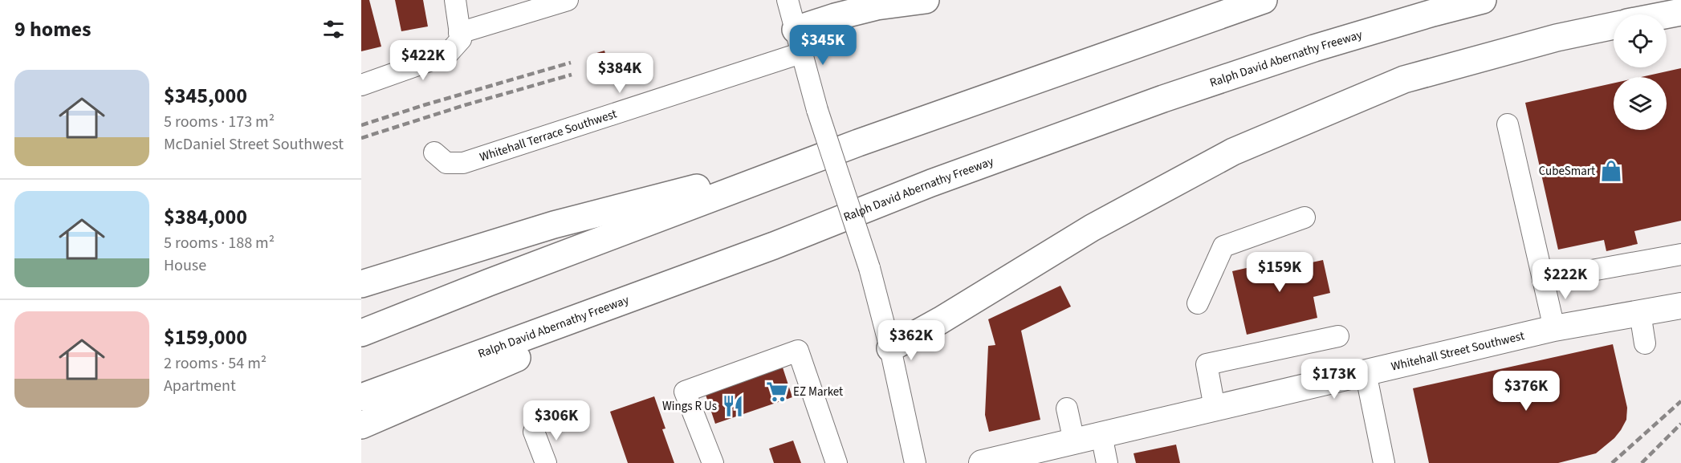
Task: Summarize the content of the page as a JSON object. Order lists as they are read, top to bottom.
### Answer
{
  "streets": {
    "highway": ["Ralph David Abernathy Freeway"],
    "main road": ["Whitehall Street Southwest"],
    "street": ["Whitehall Terrace Southwest"]
  },
  "places": {
    "shop": ["CubeSmart"],
    "supermarket": ["EZ Market"],
    "restaurant": ["Wings R Us"]
  },
  "page": {
    "heading": "9 homes",
    "price": [
      "$345K",
      "$422K",
      "$384K",
      "$159K",
      "$222K",
      "$362K",
      "$173K",
      "$376K",
      "$306K"
    ],
    "list": [
      {
        "name": "$345,000",
        "note": "5 rooms · 173 m² · McDaniel Street Southwest"
      },
      {
        "name": "$384,000",
        "note": "5 rooms · 188 m² · House"
      },
      {
        "name": "$159,000",
        "note": "2 rooms · 54 m² · Apartment"
      }
    ]
  }
}
